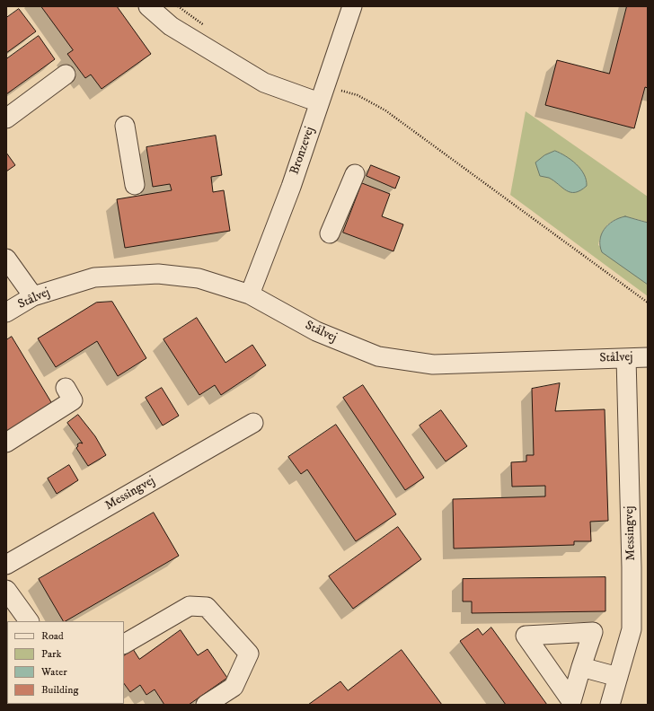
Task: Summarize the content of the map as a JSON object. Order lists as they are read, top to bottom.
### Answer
{
  "streets": {
    "street": ["Bronzevej", "Stålvej", "Messingvej"]
  },
  "crossings": [
    ["Bronzevej", "Stålvej"],
    ["Stålvej", "Messingvej"]
  ],
  "legend": [
    "Road",
    "Park",
    "Water",
    "Building"
  ]
}
